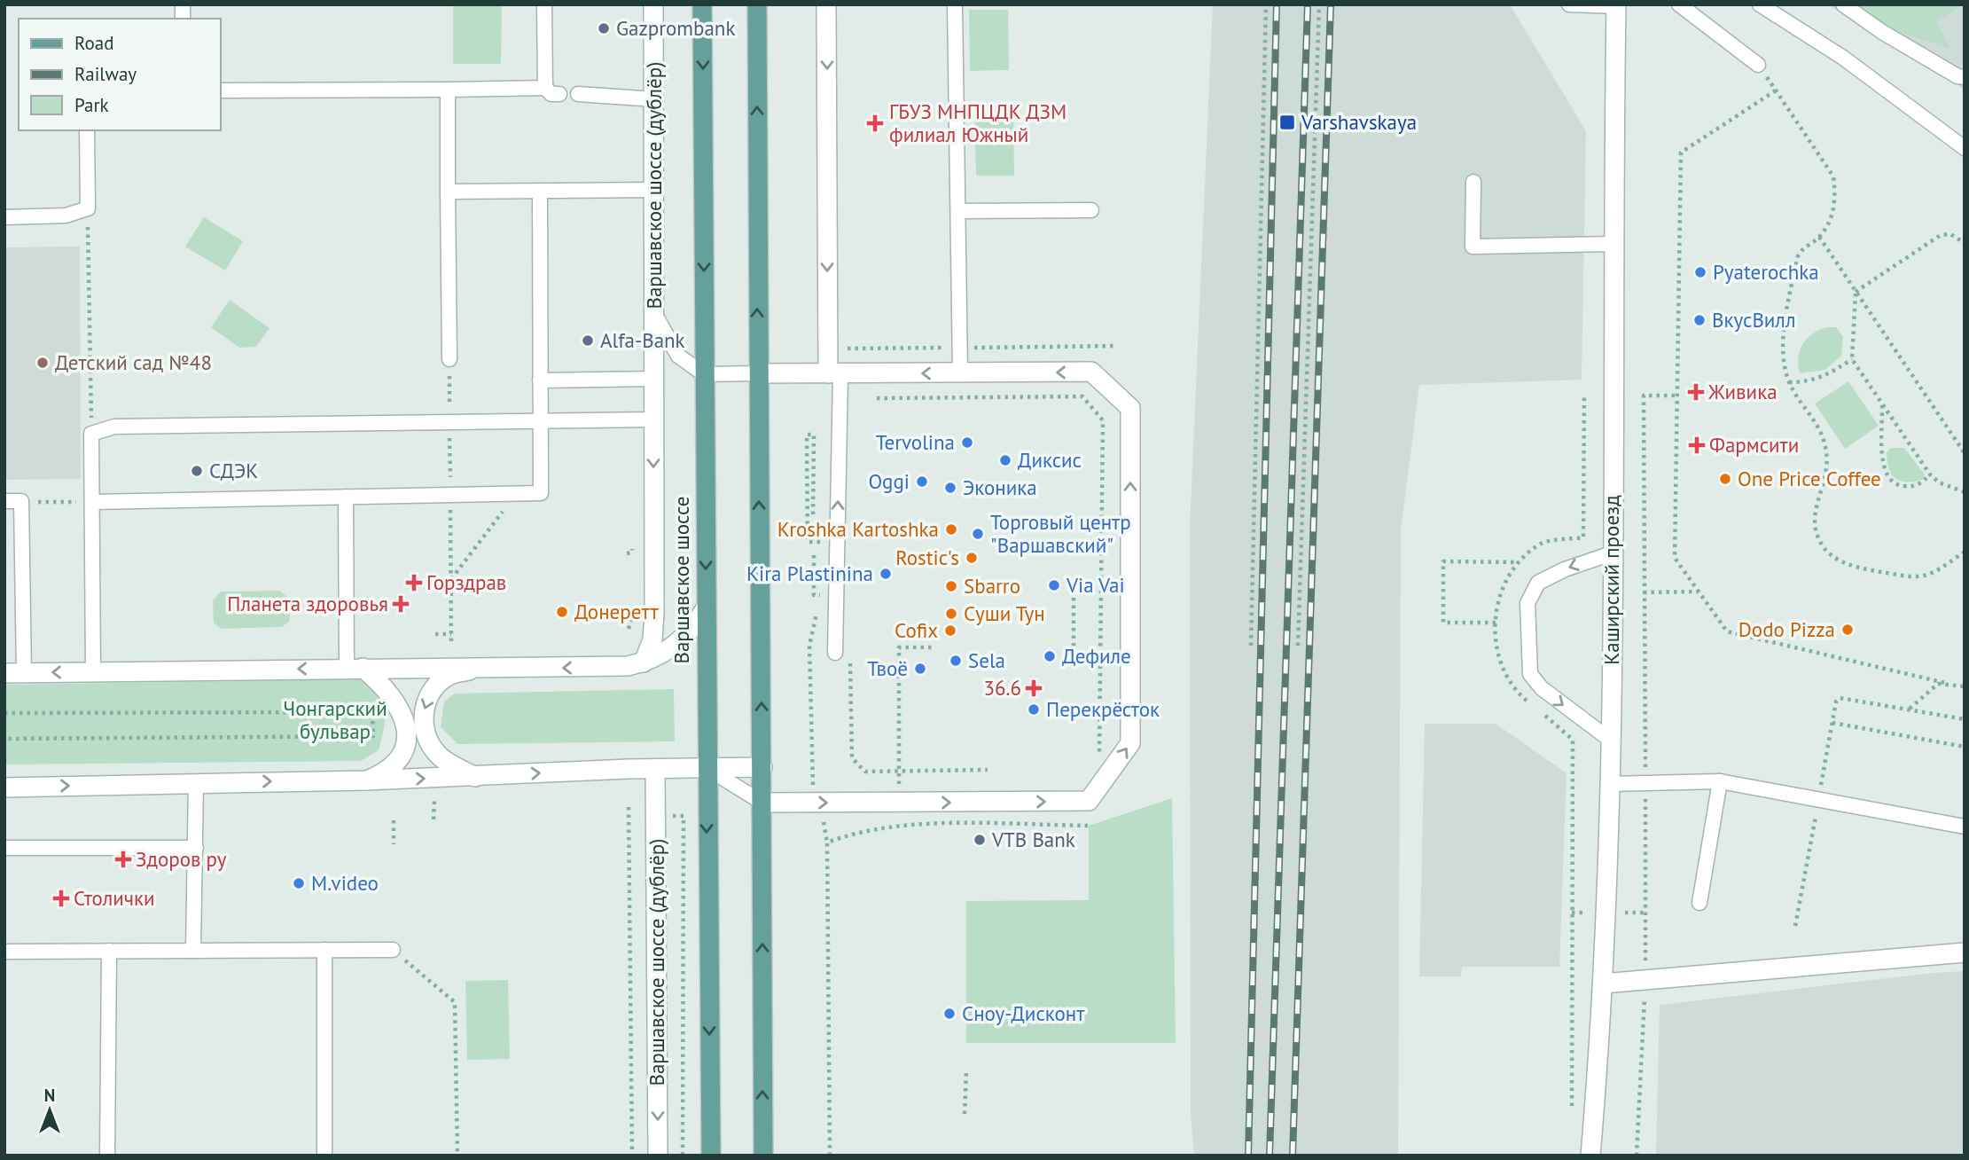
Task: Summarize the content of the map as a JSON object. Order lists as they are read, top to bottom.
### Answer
{
  "streets": {
    "main road": ["Варшавское шоссе"],
    "street": ["Варшавское шоссе (дублёр)", "Каширский проезд"]
  },
  "one_way": ["Варшавское шоссе (дублёр)"],
  "parks": ["Чонгарский бульвар"],
  "places": {
    "other": [
      "Gazprombank",
      "Pyaterochka",
      "ВкусВилл",
      "Alfa-Bank",
      "Детский сад №48",
      "Tervolina",
      "Диксис",
      "СДЭК",
      "One Price Coffee",
      "Oggi",
      "Эконика",
      "Kroshka Kartoshka",
      "Торговый центр \"Варшавский\"",
      "Rostic's",
      "Kira Plastinina",
      "Via Vai",
      "Sbarro",
      "Донеретт",
      "Суши Тун",
      "Dodo Pizza",
      "Cofix",
      "Дефиле",
      "Sela",
      "Твоё",
      "Перекрёсток",
      "VTB Bank",
      "M.video",
      "Сноу-Дисконт"
    ],
    "transit": ["Varshavskaya"],
    "health": [
      "ГБУЗ МНПЦДК ДЗМ филиал Южный",
      "Живика",
      "Фармсити",
      "Горздрав",
      "Планета здоровья",
      "36.6",
      "Здоров ру",
      "Столички"
    ]
  },
  "legend": ["Road", "Railway", "Park"],
  "north": "top"
}
